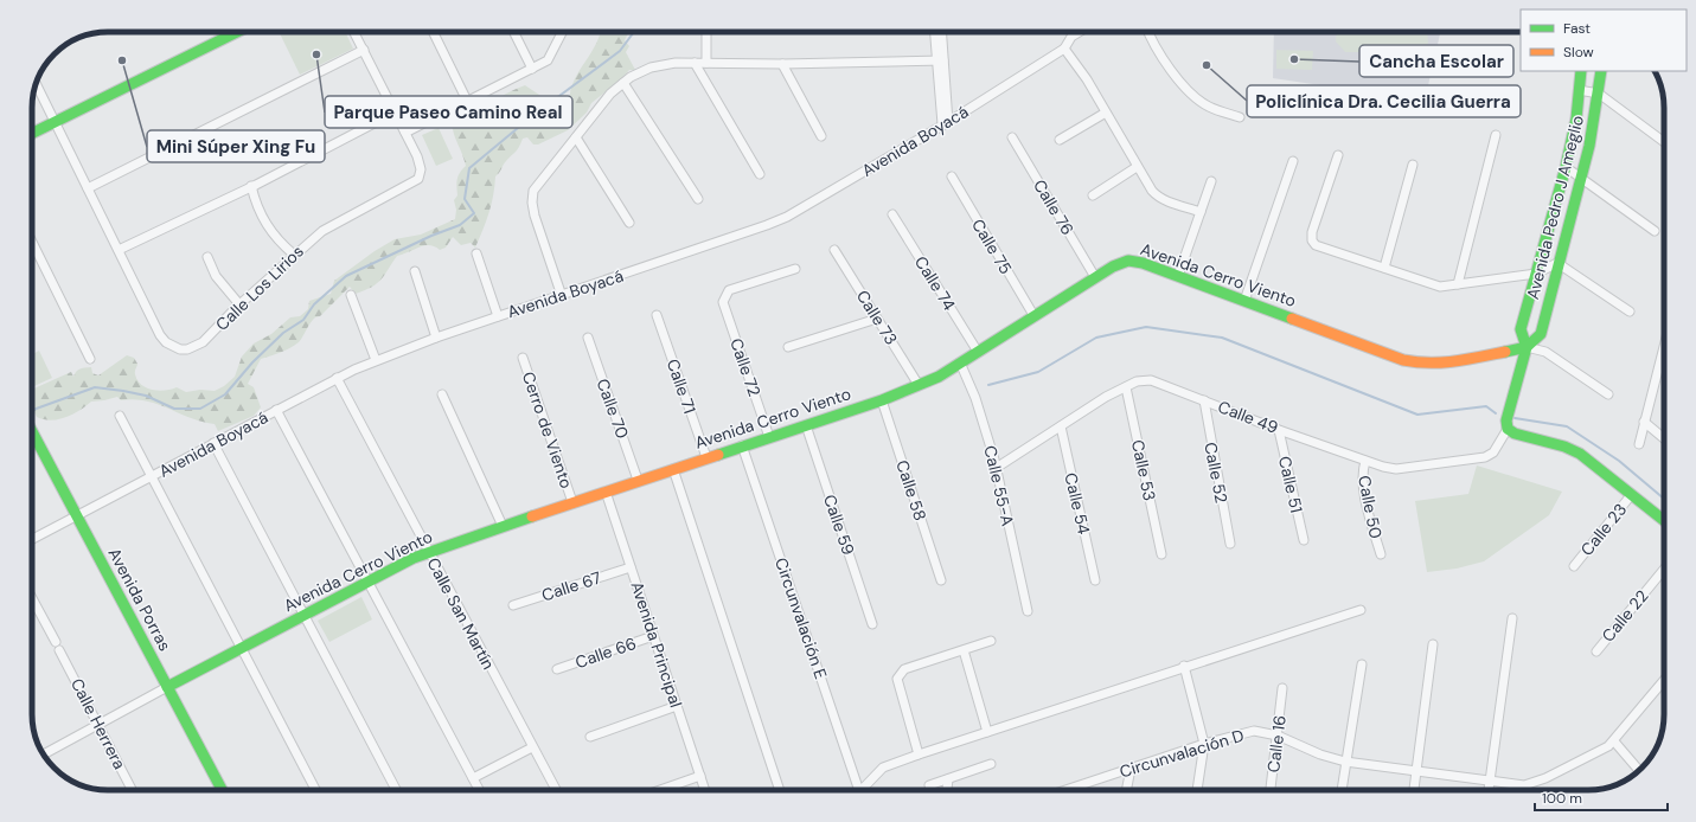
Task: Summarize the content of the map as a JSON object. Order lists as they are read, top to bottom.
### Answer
{
  "streets": {
    "street": [
      "Avenida Boyacá",
      "Calle 76",
      "Avenida Pedro J Ameglio",
      "Calle 75",
      "Avenida Cerro Viento",
      "Calle 74",
      "Calle Los Lirios",
      "Calle 73",
      "Calle 72",
      "Calle 71",
      "Calle 70",
      "Calle 49",
      "Cerro de Viento",
      "Calle 53",
      "Calle 52",
      "Calle 51",
      "Calle 55-A",
      "Calle 58",
      "Calle 54",
      "Calle 50",
      "Calle 59",
      "Calle 23",
      "Calle 67",
      "Avenida Porras",
      "Calle San Martín",
      "Calle 22",
      "Circunvalación E",
      "Avenida Principal",
      "Calle 66",
      "Calle Herrera",
      "Calle 16",
      "Circunvalación D"
    ]
  },
  "crossings": [
    ["Avenida Boyacá", "Avenida Porras"],
    ["Avenida Boyacá", "Calle San Martín"],
    ["Calle 76", "Avenida Cerro Viento"],
    ["Avenida Pedro J Ameglio", "Avenida Cerro Viento"],
    ["Avenida Pedro J Ameglio", "Calle 49"],
    ["Calle 75", "Avenida Cerro Viento"],
    ["Avenida Cerro Viento", "Calle 74"],
    ["Avenida Cerro Viento", "Calle 73"],
    ["Avenida Cerro Viento", "Calle 72"],
    ["Avenida Cerro Viento", "Calle 71"],
    ["Avenida Cerro Viento", "Calle 70"],
    ["Avenida Cerro Viento", "Cerro de Viento"],
    ["Avenida Cerro Viento", "Calle 55-A"],
    ["Avenida Cerro Viento", "Calle 58"],
    ["Avenida Cerro Viento", "Calle 59"],
    ["Avenida Cerro Viento", "Avenida Porras"],
    ["Avenida Cerro Viento", "Calle San Martín"],
    ["Avenida Cerro Viento", "Circunvalación E"],
    ["Avenida Cerro Viento", "Avenida Principal"],
    ["Avenida Cerro Viento", "Calle Herrera"],
    ["Calle 49", "Calle 53"],
    ["Calle 49", "Calle 52"],
    ["Calle 49", "Calle 51"],
    ["Calle 49", "Calle 55-A"],
    ["Calle 49", "Calle 54"],
    ["Calle 49", "Calle 50"],
    ["Calle 67", "Avenida Principal"],
    ["Avenida Principal", "Calle 66"],
    ["Calle 16", "Circunvalación D"]
  ],
  "places": [
    "Parque Paseo Camino Real",
    "Cancha Escolar",
    "Mini Súper Xing Fu",
    "Policlínica Dra. Cecilia Guerra"
  ],
  "legend": ["Fast", "Slow"],
  "scale_bar": "100 m"
}
